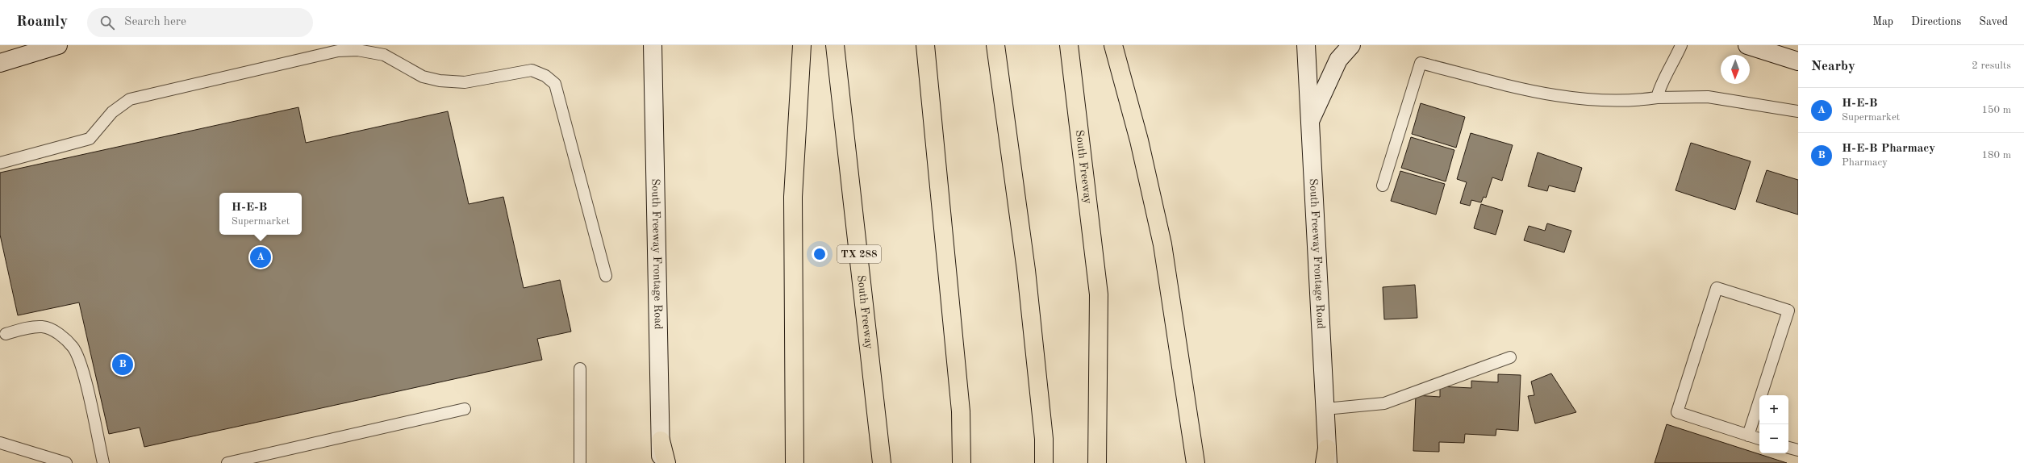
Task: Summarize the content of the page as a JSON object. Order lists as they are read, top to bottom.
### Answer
{
  "streets": {
    "highway": ["South Freeway", "TX 288"],
    "main road": ["South Freeway Frontage Road"]
  },
  "north": "bottom",
  "page": {
    "header": "Roamly",
    "search": "Search here",
    "nav": ["Map", "Directions", "Saved"],
    "heading": ["Nearby", "2 results"],
    "list": [
      {
        "mark": "A",
        "name": "H-E-B",
        "note": "Supermarket",
        "value": "150 m"
      },
      {
        "mark": "B",
        "name": "H-E-B Pharmacy",
        "note": "Pharmacy",
        "value": "180 m"
      }
    ],
    "popup": ["H-E-B", "Supermarket"],
    "pins": ["A", "B"],
    "map_buttons": ["+", "−"]
  }
}
